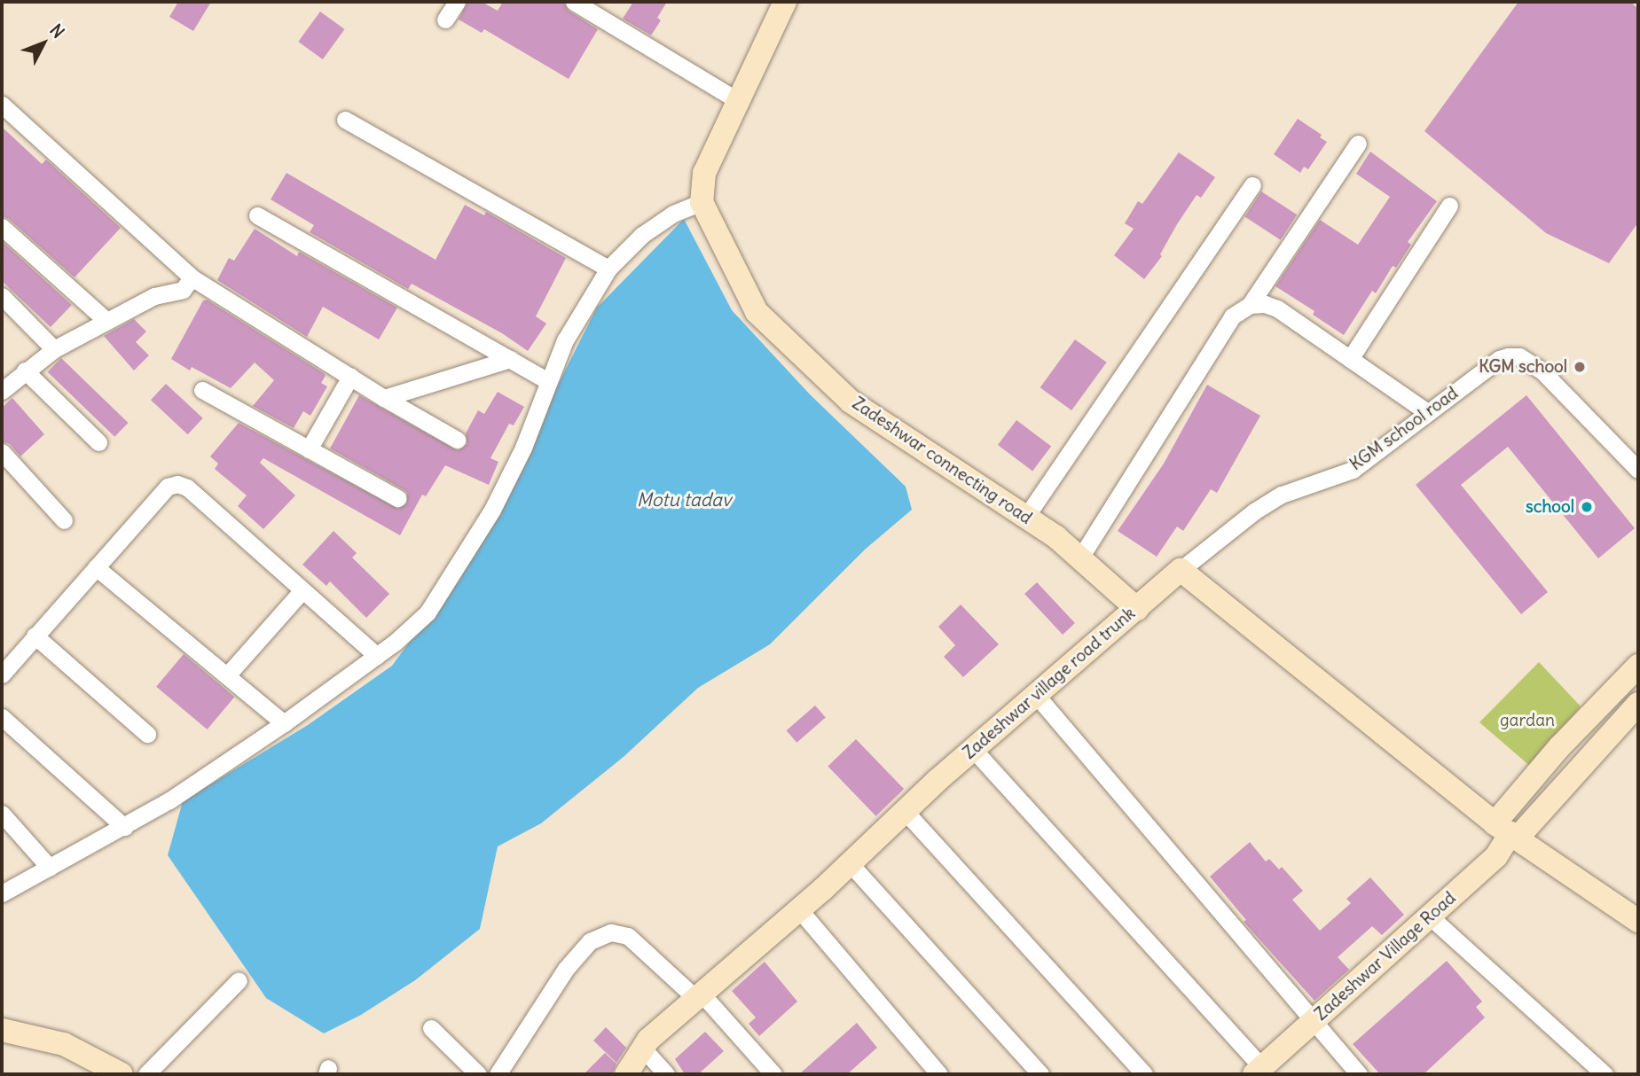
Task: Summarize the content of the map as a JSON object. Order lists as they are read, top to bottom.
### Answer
{
  "streets": {
    "street": [
      "KGM school road",
      "Zadeshwar connecting road",
      "Zadeshwar village road trunk",
      "Zadeshwar Village Road"
    ]
  },
  "crossings": [
    ["KGM school road", "Zadeshwar village road trunk"],
    ["Zadeshwar connecting road", "Zadeshwar village road trunk"]
  ],
  "water": ["Motu tadav"],
  "parks": ["gardan"],
  "places": ["KGM school", "school"],
  "north": "top right"
}
